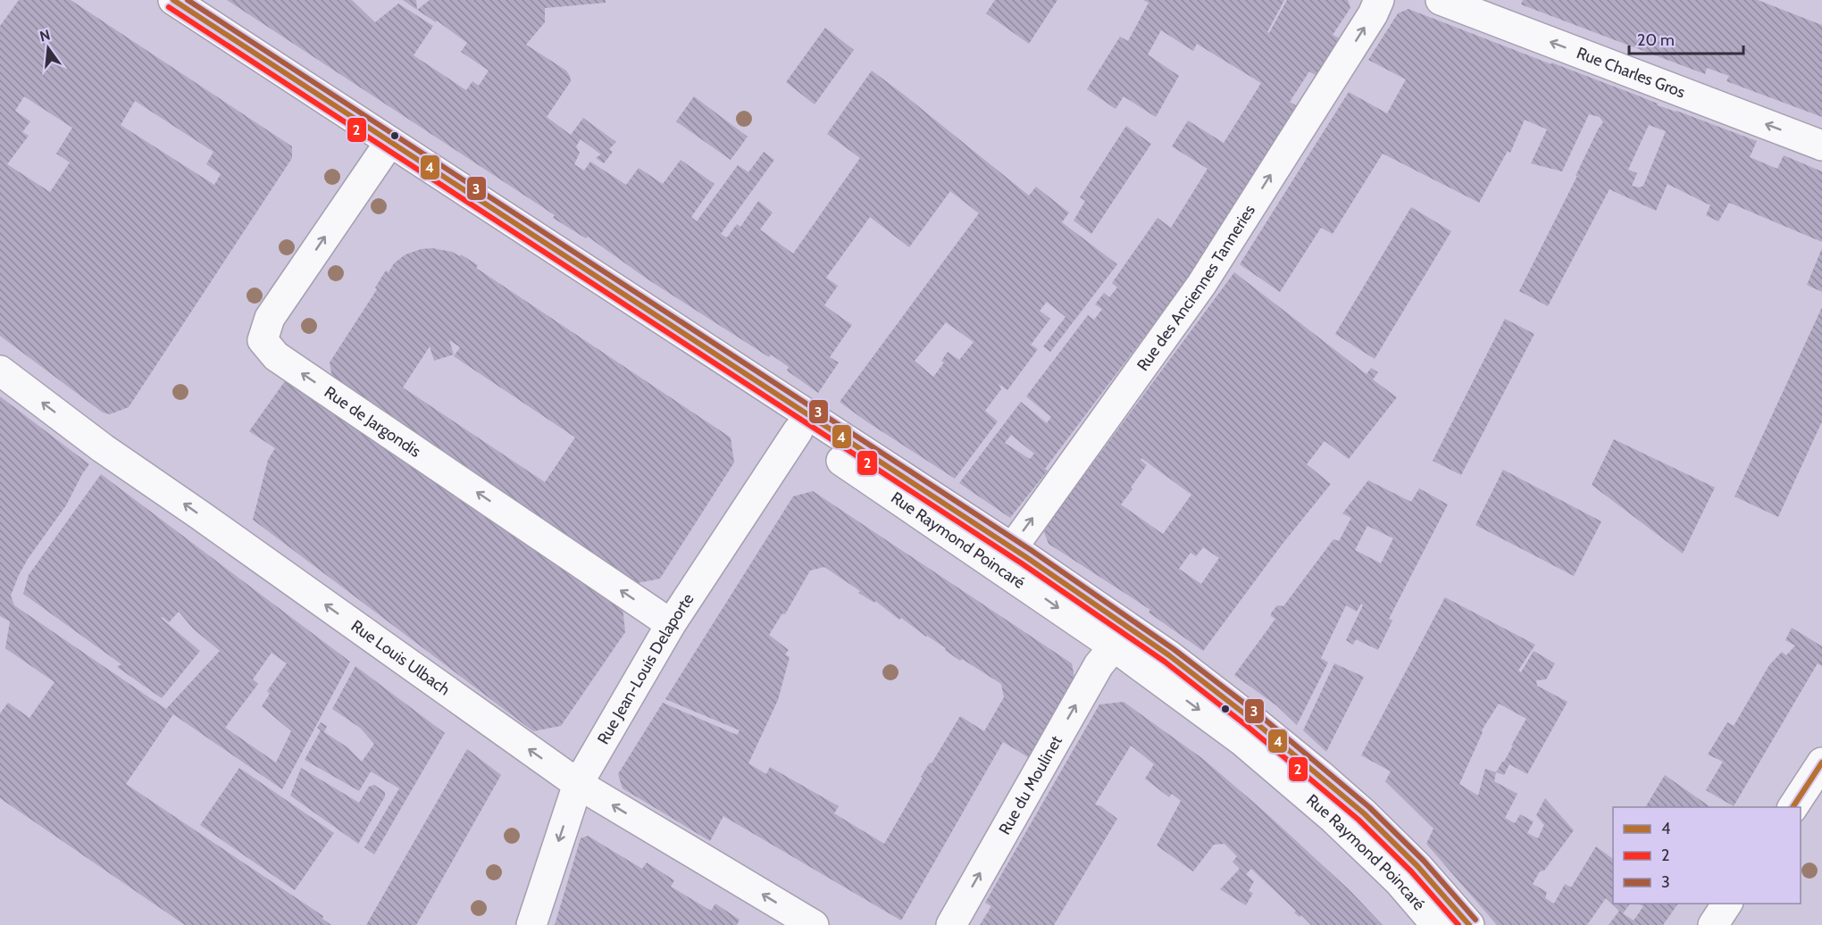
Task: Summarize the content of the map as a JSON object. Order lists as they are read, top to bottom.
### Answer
{
  "streets": {
    "street": [
      "Rue Charles Gros",
      "Rue des Anciennes Tanneries",
      "Rue de Jargondis",
      "Rue Raymond Poincaré",
      "Rue Louis Ulbach",
      "Rue Jean-Louis Delaporte",
      "Rue du Moulinet"
    ]
  },
  "crossings": [
    ["Rue des Anciennes Tanneries", "Rue Raymond Poincaré"],
    ["Rue de Jargondis", "Rue Raymond Poincaré"],
    ["Rue de Jargondis", "Rue Jean-Louis Delaporte"],
    ["Rue Raymond Poincaré", "Rue Jean-Louis Delaporte"],
    ["Rue Raymond Poincaré", "Rue du Moulinet"],
    ["Rue Louis Ulbach", "Rue Jean-Louis Delaporte"]
  ],
  "one_way": [
    "Rue Charles Gros",
    "Rue des Anciennes Tanneries",
    "Rue Louis Ulbach",
    "Rue du Moulinet"
  ],
  "lines": ["transit line 4", "transit line 3", "transit line 2"],
  "legend": ["4", "2", "3"],
  "scale_bar": "20 m",
  "north": "top"
}
